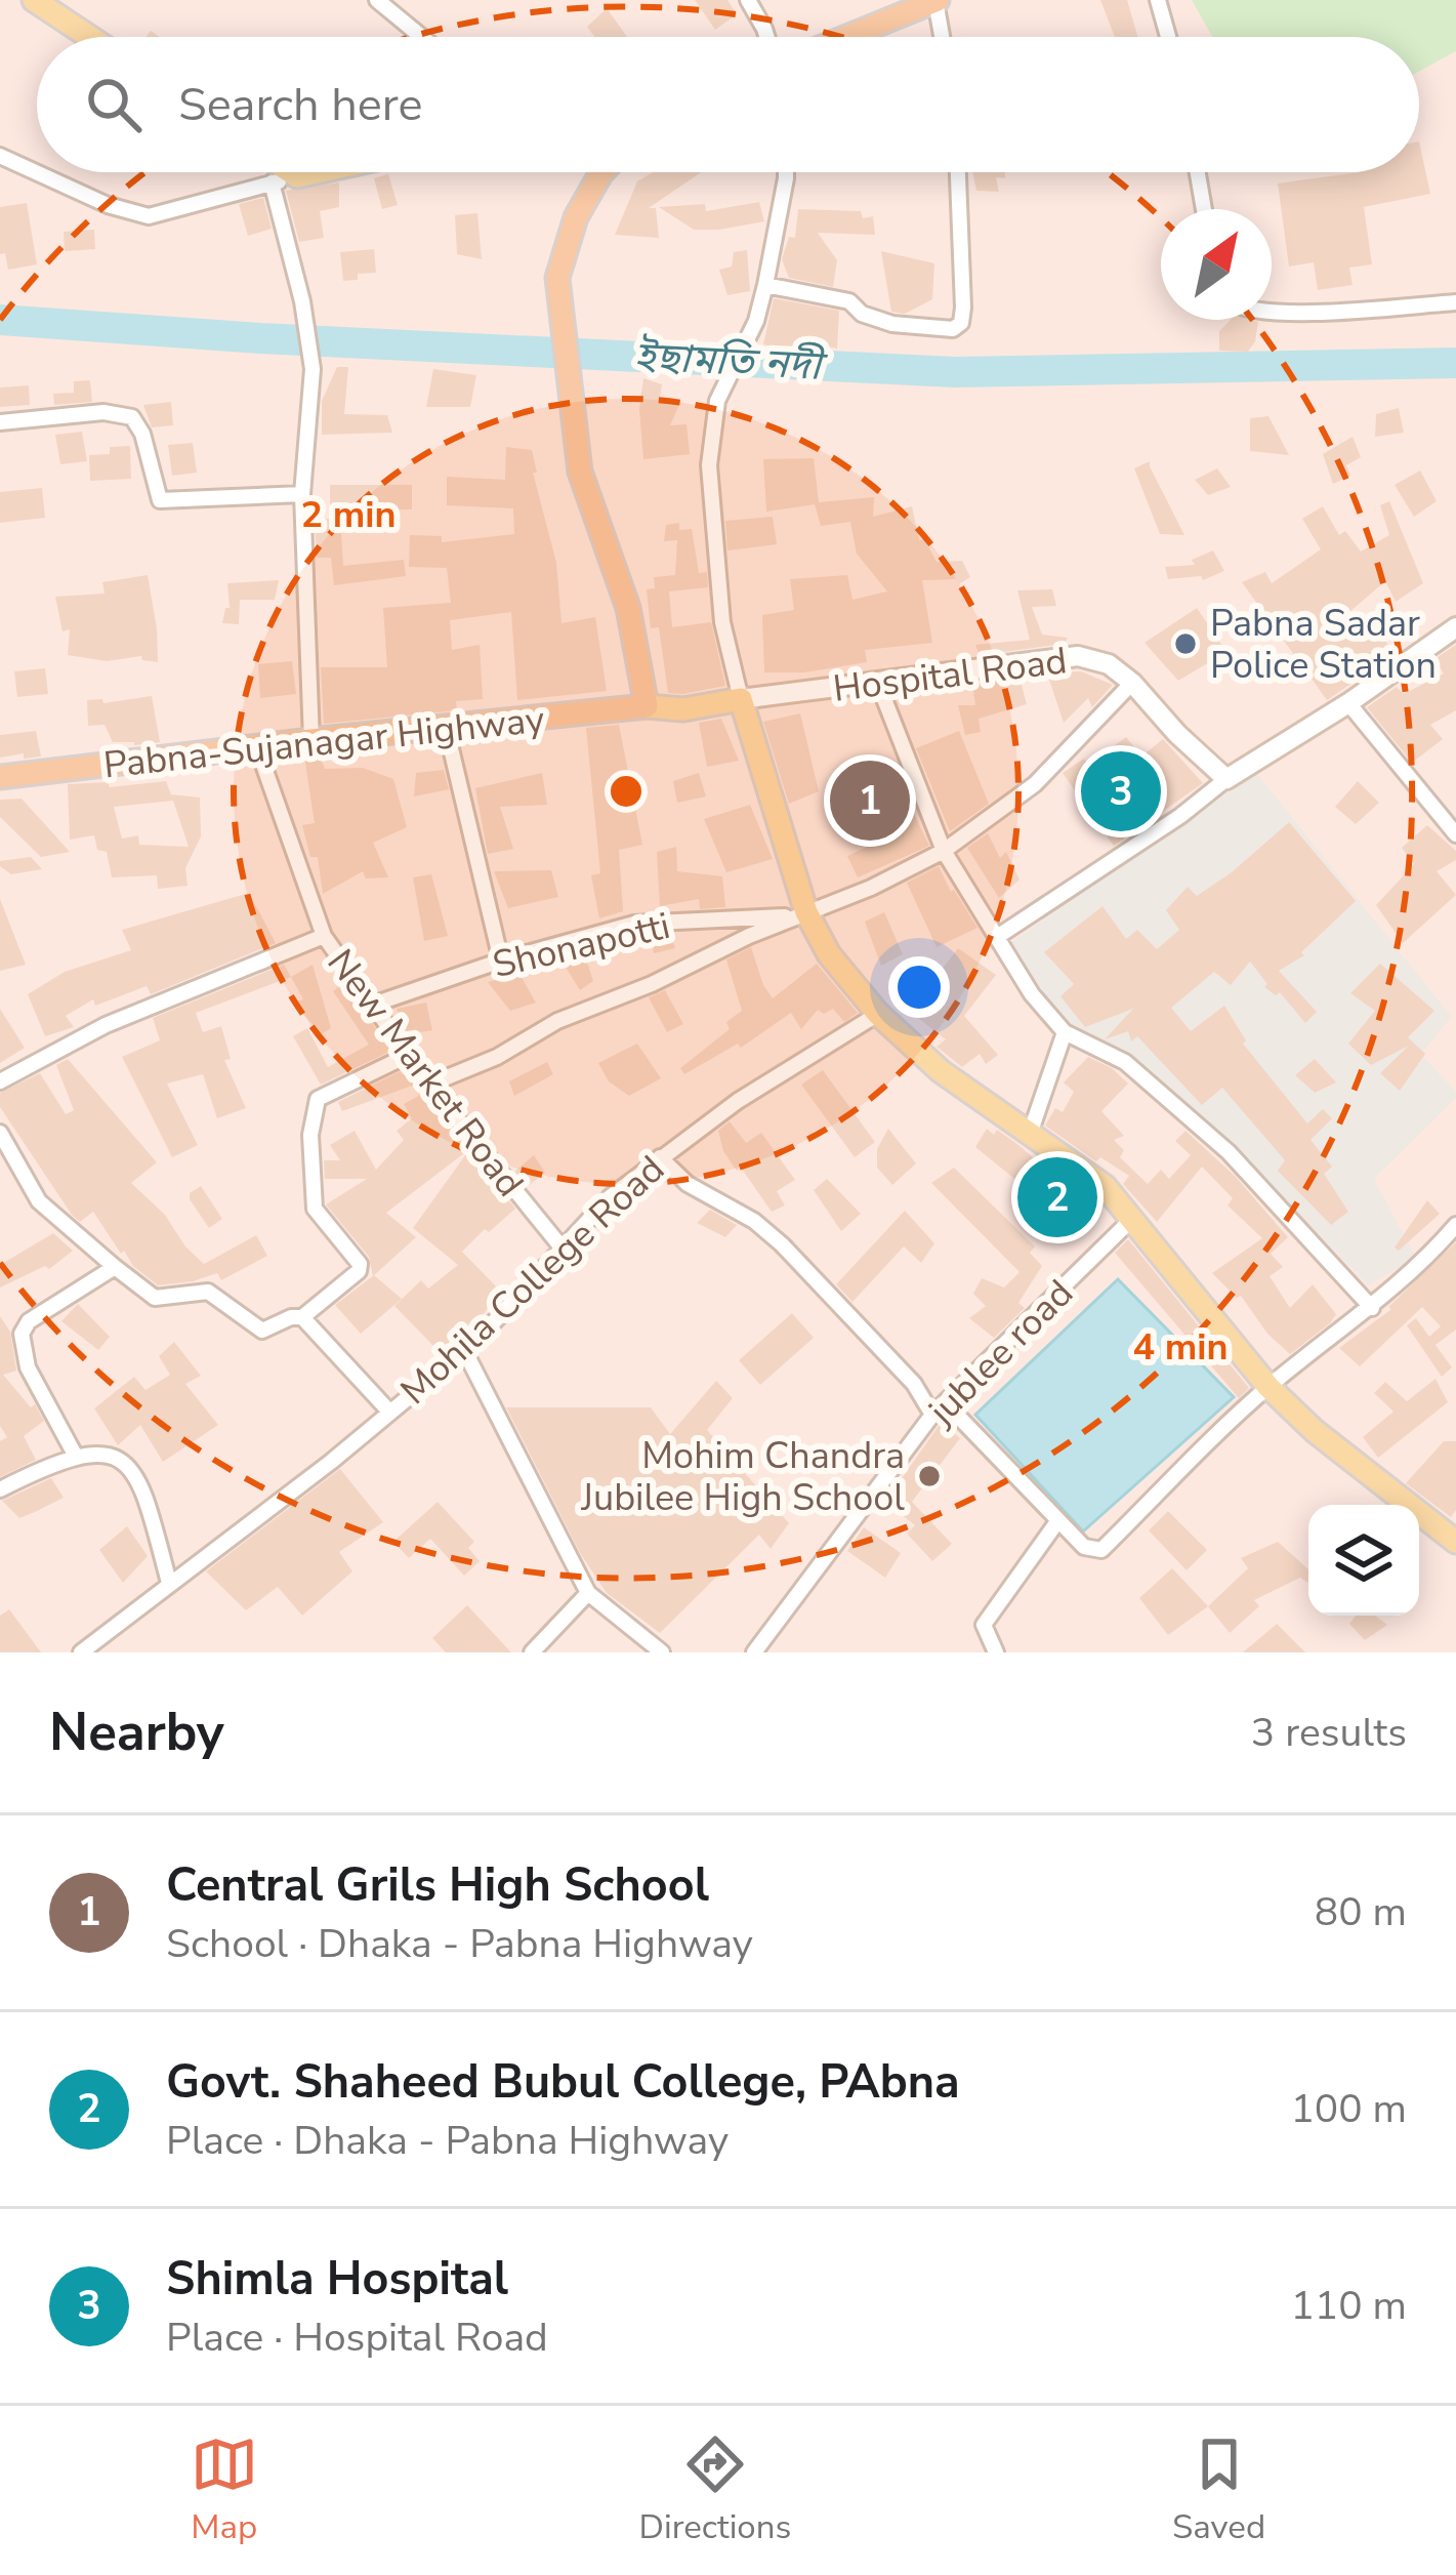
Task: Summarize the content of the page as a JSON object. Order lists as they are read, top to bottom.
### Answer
{
  "streets": {
    "highway": ["Pabna-Sujanagar Highway"],
    "main road": ["Hospital Road"],
    "street": [
      "Shonapotti",
      "New Market Road",
      "Mohila College Road",
      "jublee road"
    ]
  },
  "crossings": [
    ["Hospital Road", "Pabna-Sujanagar Highway"],
    ["Pabna-Sujanagar Highway", "New Market Road"],
    ["Shonapotti", "New Market Road"],
    ["New Market Road", "Mohila College Road"]
  ],
  "water": ["ইছামতি নদী"],
  "places": ["Pabna Sadar Police Station", "Mohim Chandra Jubilee High School"],
  "north": "top right",
  "page": {
    "search": "Search here",
    "pins": ["3", "1", "2"],
    "heading": ["Nearby", "3 results"],
    "list": [
      {
        "mark": "1",
        "name": "Central Grils High School",
        "note": "School · Dhaka - Pabna Highway",
        "value": "80 m"
      },
      {
        "mark": "2",
        "name": "Govt. Shaheed Bubul College, PAbna",
        "note": "Place · Dhaka - Pabna Highway",
        "value": "100 m"
      },
      {
        "mark": "3",
        "name": "Shimla Hospital",
        "note": "Place · Hospital Road",
        "value": "110 m"
      }
    ],
    "nav": ["Map", "Directions", "Saved"]
  },
  "rings": ["2 min", "4 min"]
}
